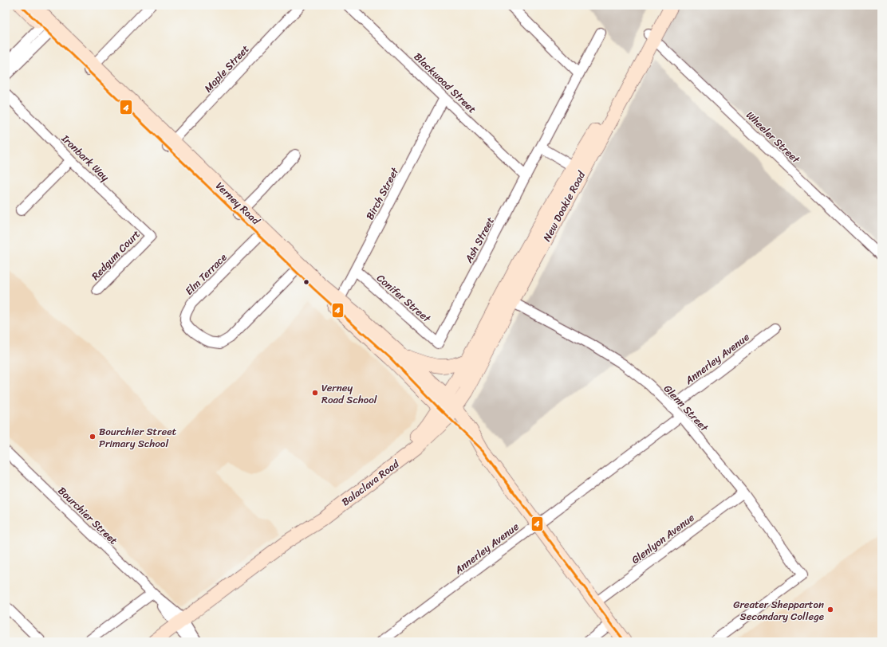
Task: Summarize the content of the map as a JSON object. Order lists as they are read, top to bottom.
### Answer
{
  "streets": {
    "main road": ["Verney Road", "New Dookie Road", "Balaclava Road"],
    "street": [
      "Maple Street",
      "Blackwood Street",
      "Wheeler Street",
      "Ironbark Way",
      "Birch Street",
      "Ash Street",
      "Redgum Court",
      "Elm Terrace",
      "Conifer Street",
      "Annerley Avenue",
      "Glenn Street",
      "Bourchier Street",
      "Glenlyon Avenue"
    ]
  },
  "crossings": [
    ["Maple Street", "Verney Road"],
    ["Blackwood Street", "Birch Street"],
    ["Blackwood Street", "Ash Street"],
    ["Wheeler Street", "New Dookie Road"],
    ["Ironbark Way", "Redgum Court"],
    ["Birch Street", "Verney Road"],
    ["Birch Street", "Conifer Street"],
    ["Verney Road", "New Dookie Road"],
    ["Verney Road", "Elm Terrace"],
    ["Verney Road", "Balaclava Road"],
    ["New Dookie Road", "Glenn Street"],
    ["New Dookie Road", "Balaclava Road"],
    ["Ash Street", "Conifer Street"],
    ["Annerley Avenue", "Glenn Street"],
    ["Glenn Street", "Glenlyon Avenue"],
    ["Balaclava Road", "Bourchier Street"]
  ],
  "places": ["Verney Road School", "Bourchier Street Primary School", "Greater Shepparton Secondary College"],
  "lines": ["transit line 4"]
}
